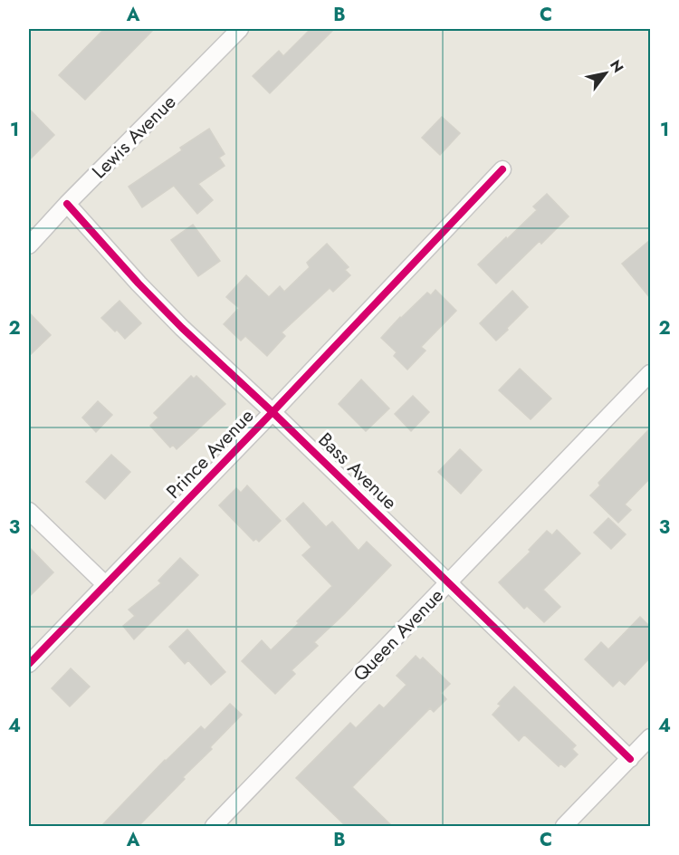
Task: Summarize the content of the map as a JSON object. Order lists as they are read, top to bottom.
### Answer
{
  "streets": {
    "street": [
      "Lewis Avenue",
      "Prince Avenue",
      "Bass Avenue",
      "Queen Avenue"
    ]
  },
  "crossings": [
    ["Lewis Avenue", "Bass Avenue"],
    ["Prince Avenue", "Bass Avenue"],
    ["Bass Avenue", "Queen Avenue"]
  ],
  "north": "top right",
  "grid": {
    "columns": ["A", "B", "C"],
    "rows": [
      "1",
      "2",
      "3",
      "4"
    ]
  }
}
